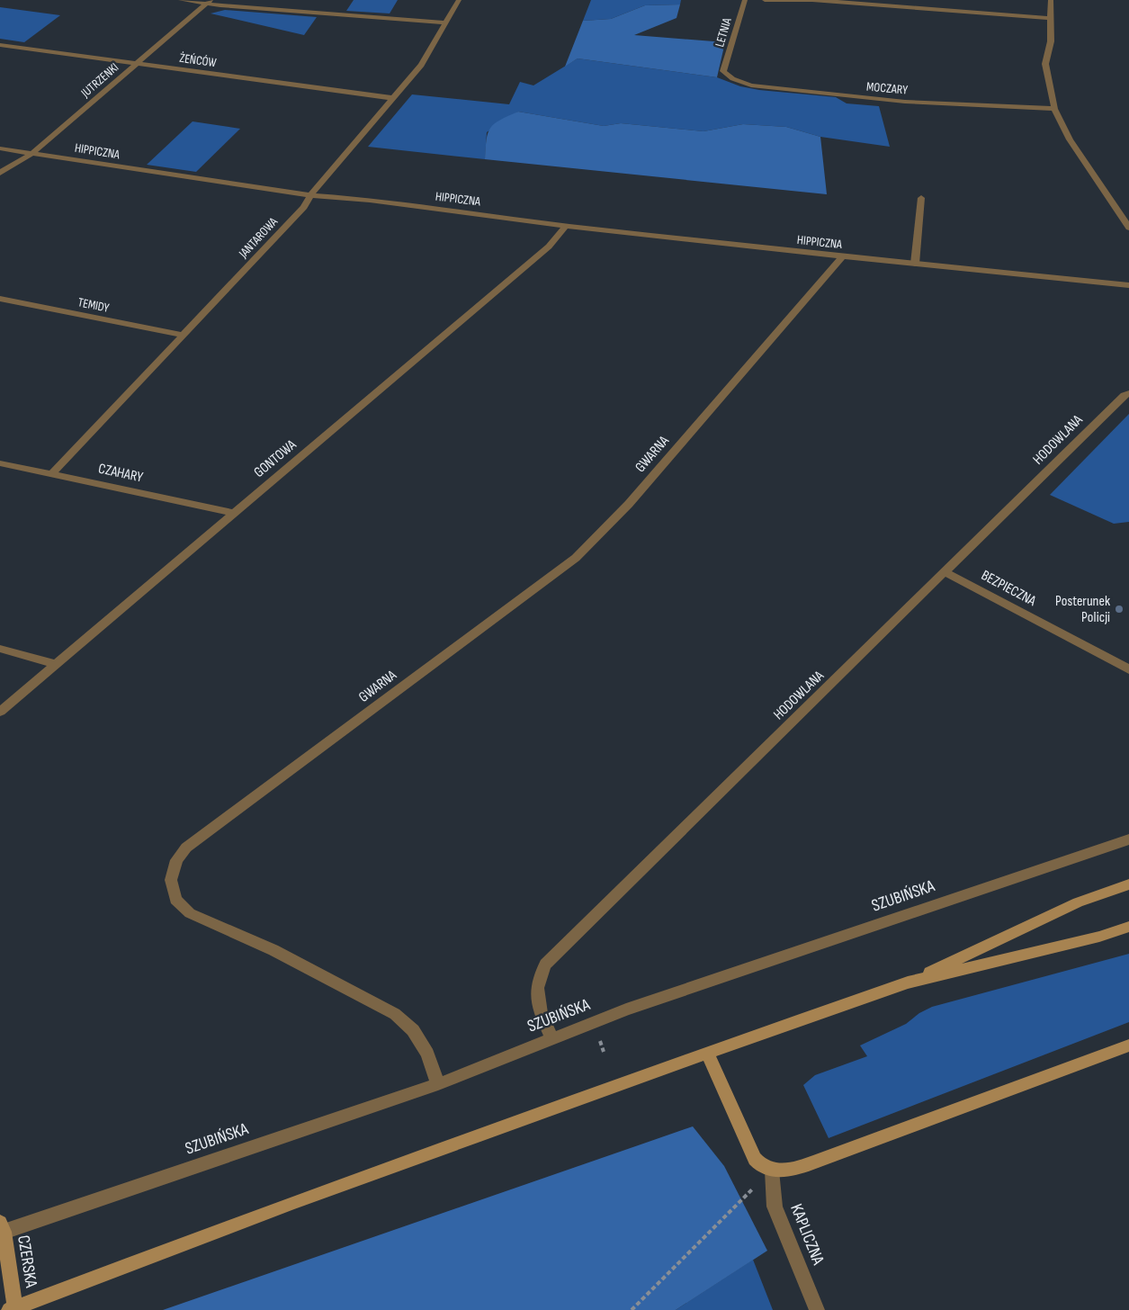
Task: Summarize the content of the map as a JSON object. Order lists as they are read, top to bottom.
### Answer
{
  "streets": {
    "main road": ["CZERSKA"],
    "street": [
      "LETNIA",
      "ŻEŃCÓW",
      "JUTRZENKI",
      "MOCZARY",
      "HIPPICZNA",
      "JANTAROWA",
      "TEMIDY",
      "HODOWLANA",
      "GWARNA",
      "GONTOWA",
      "CZAHARY",
      "BEZPIECZNA",
      "SZUBIŃSKA",
      "KAPLICZNA"
    ]
  },
  "crossings": [
    ["LETNIA", "MOCZARY"],
    ["ŻEŃCÓW", "JUTRZENKI"],
    ["ŻEŃCÓW", "JANTAROWA"],
    ["JUTRZENKI", "HIPPICZNA"],
    ["HIPPICZNA", "JANTAROWA"],
    ["HIPPICZNA", "GWARNA"],
    ["HIPPICZNA", "GONTOWA"],
    ["JANTAROWA", "TEMIDY"],
    ["JANTAROWA", "CZAHARY"],
    ["HODOWLANA", "BEZPIECZNA"],
    ["HODOWLANA", "SZUBIŃSKA"],
    ["GWARNA", "SZUBIŃSKA"],
    ["GONTOWA", "CZAHARY"],
    ["SZUBIŃSKA", "CZERSKA"]
  ],
  "places": ["Posterunek Policji"]
}
